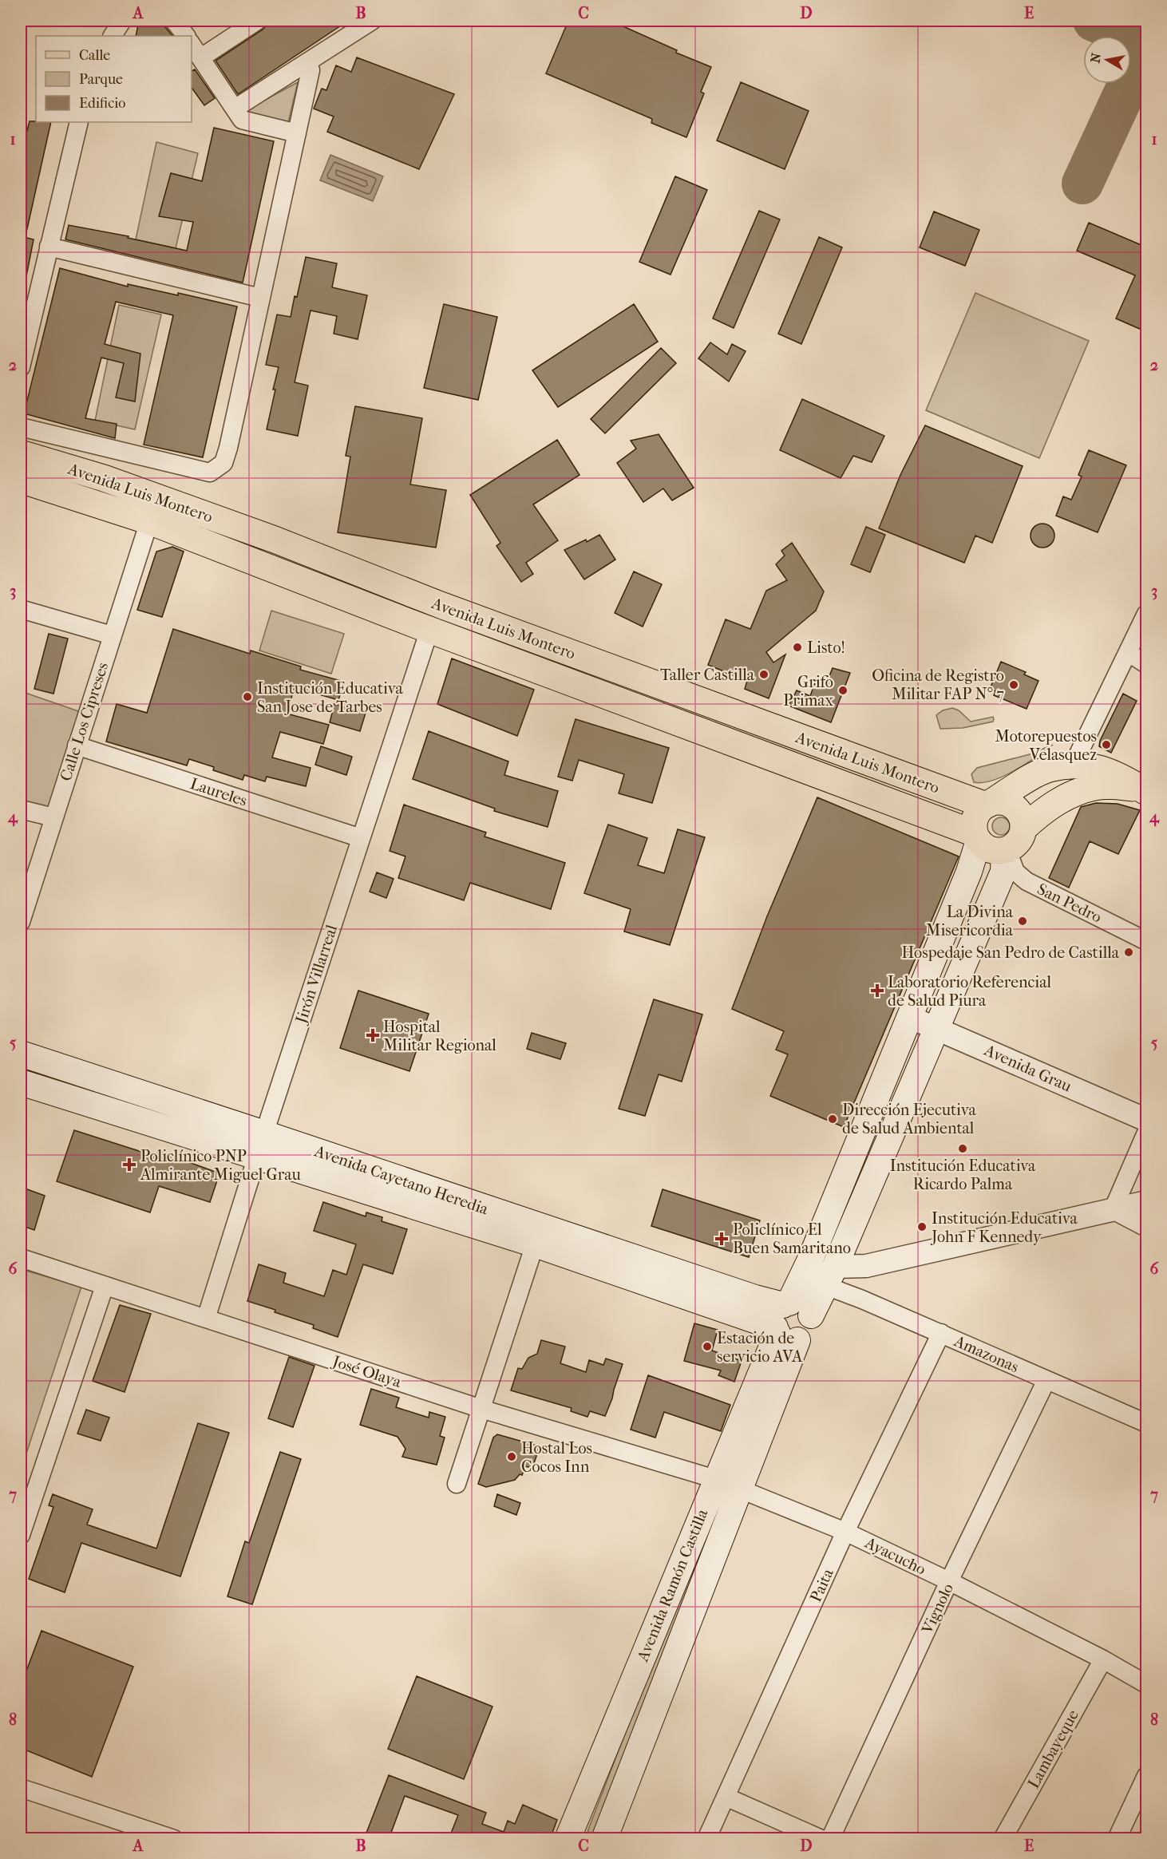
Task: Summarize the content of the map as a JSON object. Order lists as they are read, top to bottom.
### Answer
{
  "streets": {
    "main road": ["Avenida Luis Montero", "Avenida Cayetano Heredia", "Avenida Ramón Castilla"],
    "street": [
      "Calle Los Cipreses",
      "Laureles",
      "San Pedro",
      "Jirón Villarreal",
      "Avenida Grau",
      "Amazonas",
      "José Olaya",
      "Ayacucho",
      "Paita",
      "Vignolo",
      "Lambayeque"
    ]
  },
  "crossings": [
    ["Avenida Luis Montero", "Calle Los Cipreses"],
    ["Avenida Luis Montero", "San Pedro"],
    ["Avenida Luis Montero", "Jirón Villarreal"],
    ["Avenida Luis Montero", "Avenida Ramón Castilla"],
    ["Calle Los Cipreses", "Laureles"],
    ["Laureles", "Jirón Villarreal"],
    ["San Pedro", "Avenida Ramón Castilla"],
    ["Jirón Villarreal", "Avenida Cayetano Heredia"],
    ["Jirón Villarreal", "José Olaya"],
    ["Avenida Grau", "Avenida Ramón Castilla"],
    ["Avenida Cayetano Heredia", "Avenida Ramón Castilla"],
    ["Amazonas", "Paita"],
    ["Amazonas", "Vignolo"],
    ["José Olaya", "Ayacucho"],
    ["José Olaya", "Avenida Ramón Castilla"],
    ["Ayacucho", "Avenida Ramón Castilla"],
    ["Ayacucho", "Paita"],
    ["Ayacucho", "Vignolo"],
    ["Ayacucho", "Lambayeque"]
  ],
  "places": {
    "other": [
      "Listo!",
      "Taller Castilla",
      "Oficina de Registro Militar FAP N° 7",
      "Grifo Primax",
      "Institución Educativa San Jose de Tarbes",
      "Motorepuestos Velasquez",
      "La Divina Misericordia",
      "Hospedaje San Pedro de Castilla",
      "Dirección Ejecutiva de Salud Ambiental",
      "Institución Educativa Ricardo Palma",
      "Institución Educativa John F Kennedy",
      "Estación de servicio AVA",
      "Hostal Los Cocos Inn"
    ],
    "health": [
      "Laboratorio Referencial de Salud Piura",
      "Hospital Militar Regional",
      "Policlínico PNP Almirante Miguel Grau",
      "Policlínico El Buen Samaritano"
    ]
  },
  "legend": ["Calle", "Parque", "Edificio"],
  "north": "left",
  "grid": {
    "columns": [
      "A",
      "B",
      "C",
      "D",
      "E"
    ],
    "rows": [
      "1",
      "2",
      "3",
      "4",
      "5",
      "6",
      "7",
      "8"
    ]
  }
}
